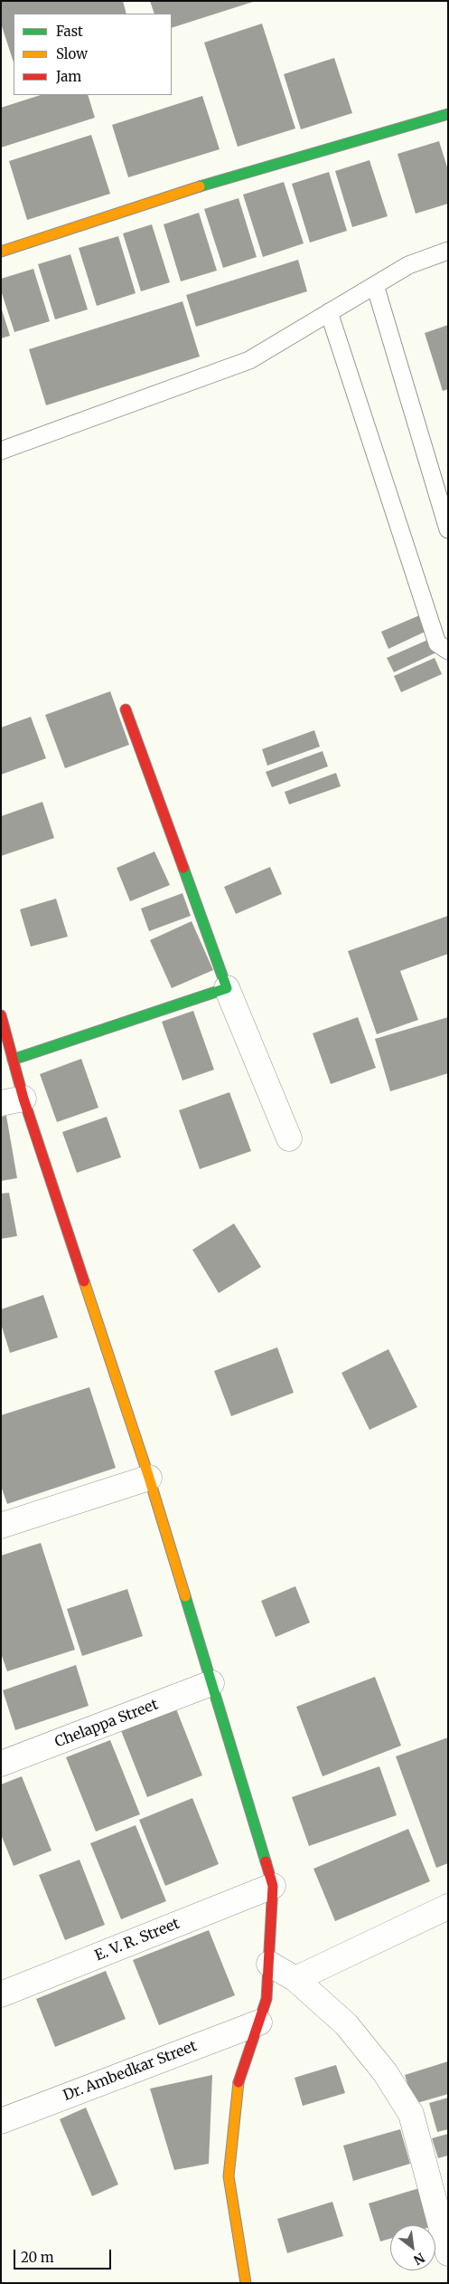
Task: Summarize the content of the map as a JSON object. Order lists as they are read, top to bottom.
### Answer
{
  "streets": {
    "street": ["Chelappa Street", "E. V. R. Street", "Dr. Ambedkar Street"]
  },
  "legend": ["Fast", "Slow", "Jam"],
  "scale_bar": "20 m",
  "north": "bottom right"
}
